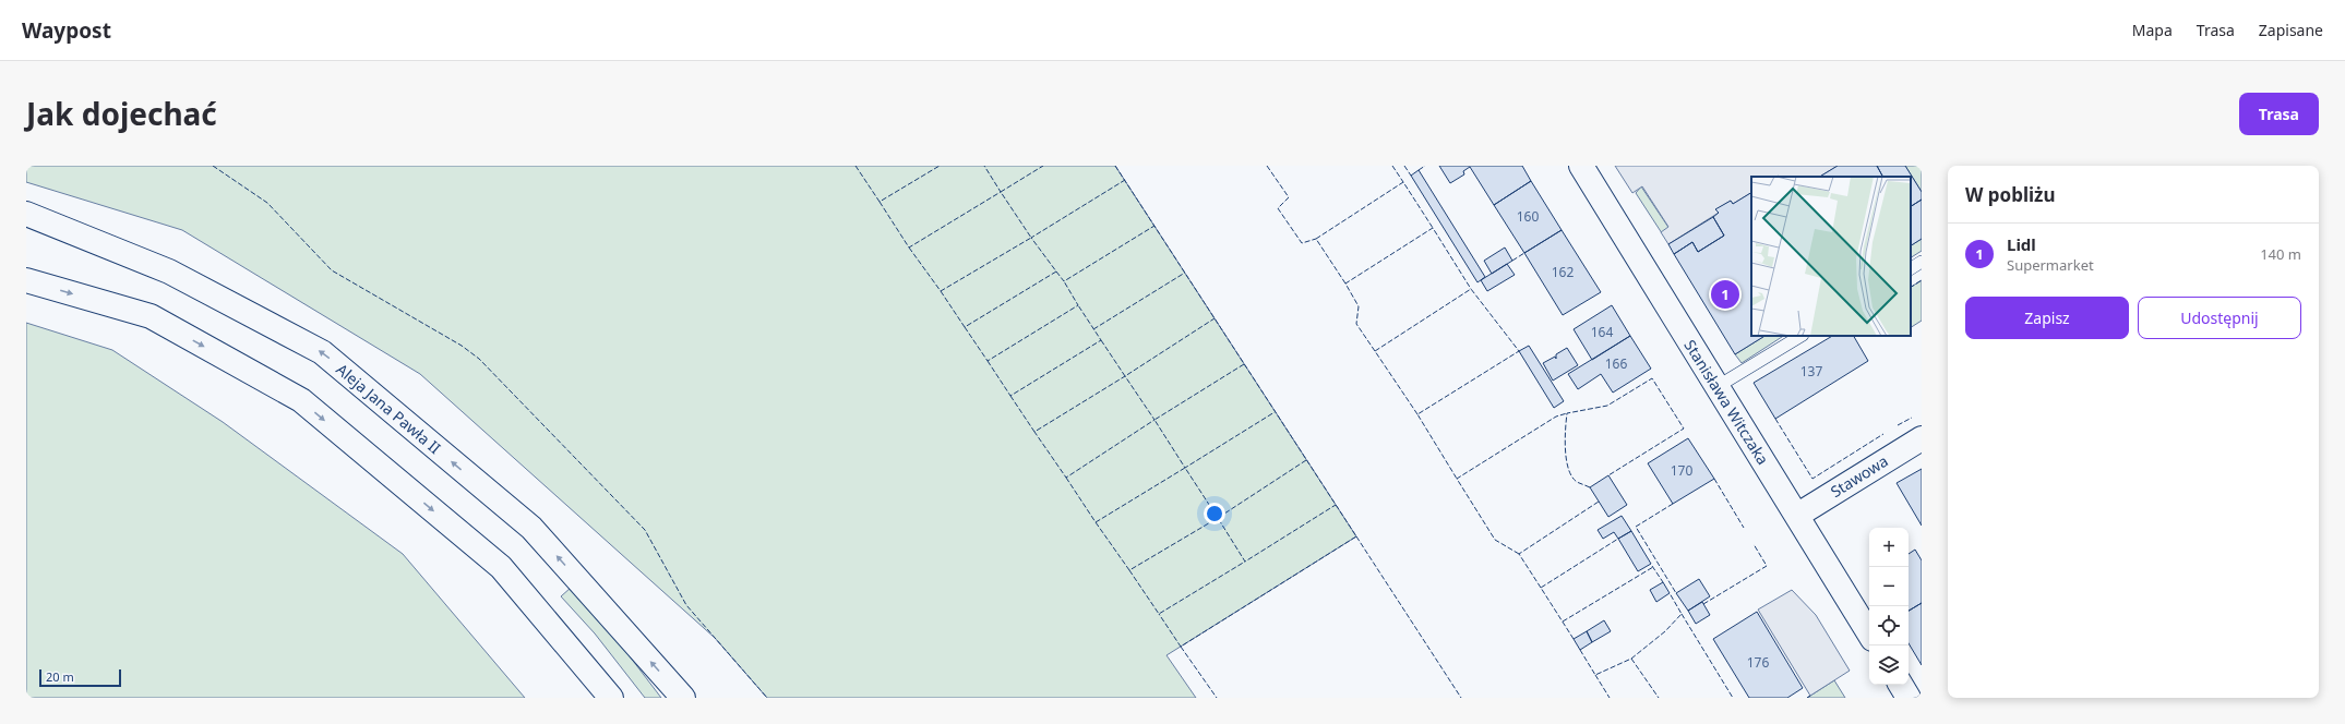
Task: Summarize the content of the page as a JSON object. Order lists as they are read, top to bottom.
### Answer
{
  "streets": {
    "main road": ["Stanisława Witczaka", "Aleja Jana Pawła II", "Stawowa"]
  },
  "crossings": [
    ["Stanisława Witczaka", "Stawowa"]
  ],
  "house_numbers": [
    "160",
    "162",
    "164",
    "166",
    "137",
    "170",
    "176"
  ],
  "scale_bar": "20 m",
  "page": {
    "header": "Waypost",
    "nav": ["Mapa", "Trasa", "Zapisane"],
    "title": "Jak dojechać",
    "buttons": [
      "Trasa",
      ["Zapisz", "Udostępnij"]
    ],
    "heading": "W pobliżu",
    "list": [
      {
        "mark": "1",
        "name": "Lidl",
        "note": "Supermarket",
        "value": "140 m"
      }
    ],
    "pins": "1",
    "map_buttons": ["+", "−"],
    "scale": "20 m"
  }
}
